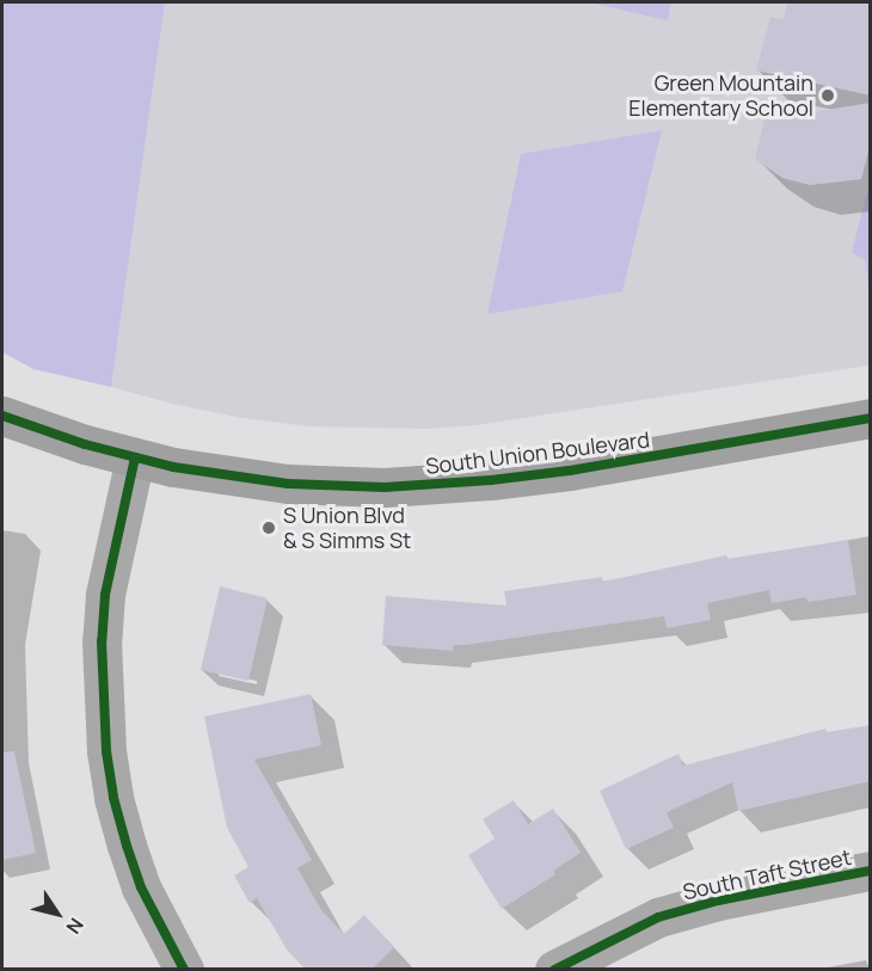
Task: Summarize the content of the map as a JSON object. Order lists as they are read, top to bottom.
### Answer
{
  "streets": {
    "main road": ["South Union Boulevard"],
    "street": ["South Taft Street"]
  },
  "places": ["Green Mountain Elementary School", "S Union Blvd & S Simms St"],
  "north": "bottom right"
}
